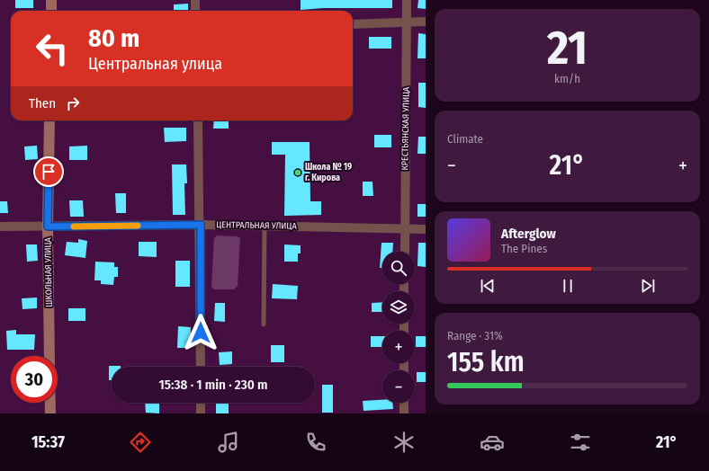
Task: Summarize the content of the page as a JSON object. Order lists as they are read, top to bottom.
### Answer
{
  "streets": {
    "street": ["КРЕСТЬЯНСКАЯ УЛИЦА", "ЦЕНТРАЛЬНАЯ УЛИЦА", "ШКОЛЬНАЯ УЛИЦА"]
  },
  "crossings": [
    ["КРЕСТЬЯНСКАЯ УЛИЦА", "ЦЕНТРАЛЬНАЯ УЛИЦА"],
    ["ЦЕНТРАЛЬНАЯ УЛИЦА", "ШКОЛЬНАЯ УЛИЦА"]
  ],
  "places": ["Школа № 19 г. Кирова"],
  "page": {
    "tile": [
      ["21", "km/h"],
      "Climate",
      ["Range · 31%", "155 km"]
    ],
    "turn": ["80 m", "Центральная улица"],
    "then": "Then",
    "heat": ["−", "21°", "+"],
    "song": ["Afterglow", "The Pines"],
    "map_buttons": ["+", "−"],
    "limit": "30",
    "trip": "15:38 · 1 min · 230 m",
    "tabs": ["15:37", "21°"]
  }
}
